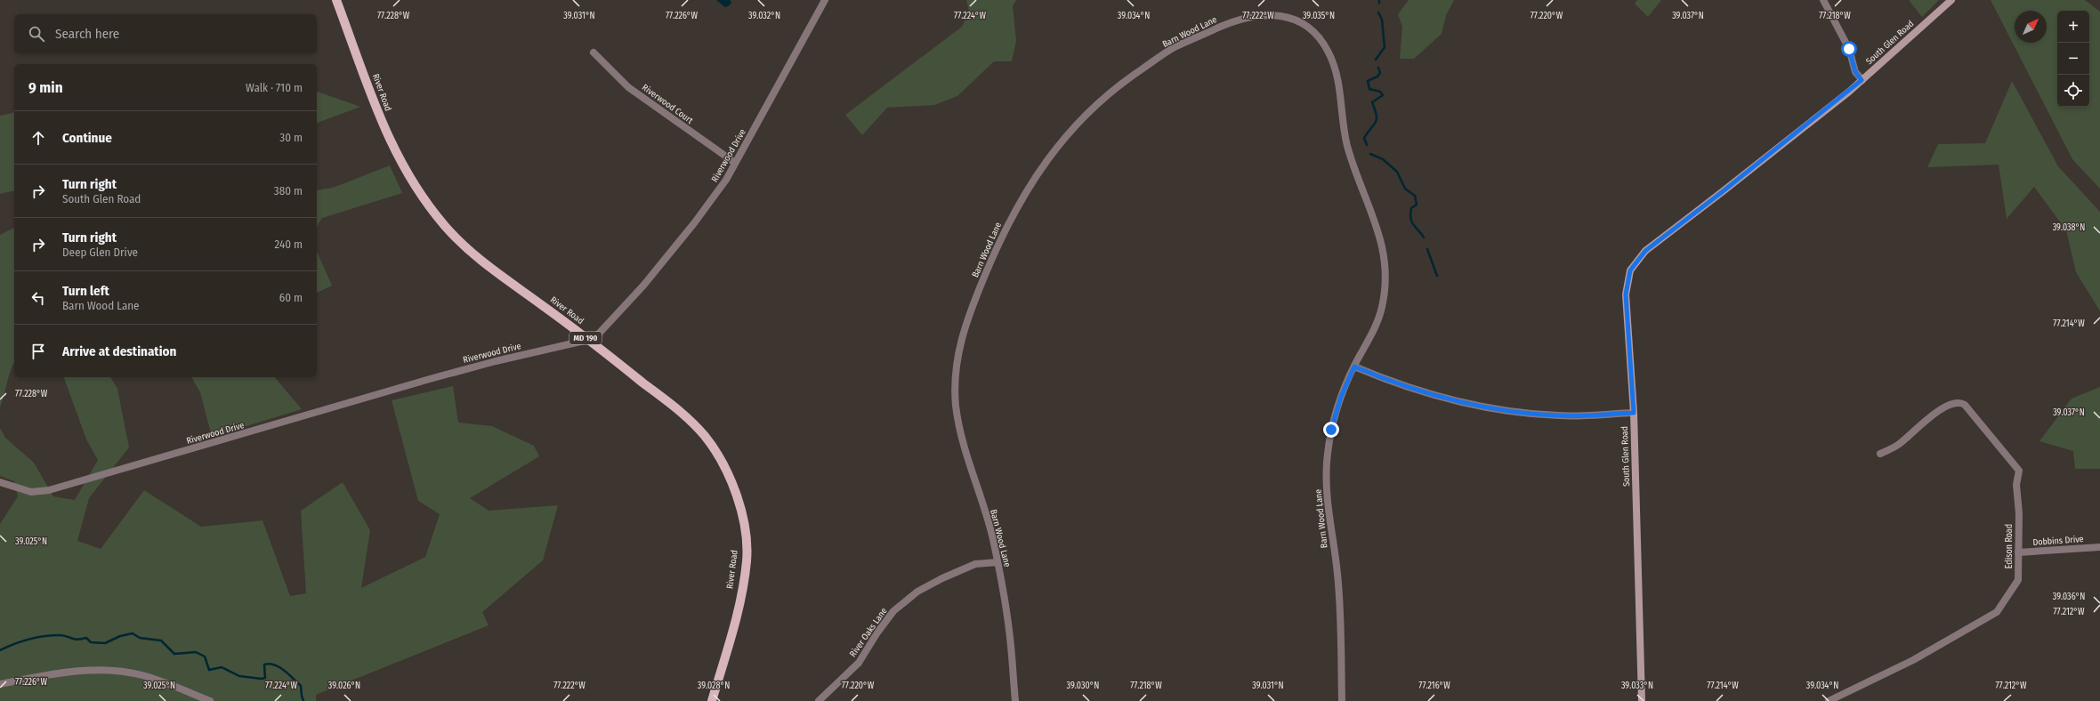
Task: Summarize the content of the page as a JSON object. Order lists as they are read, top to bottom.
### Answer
{
  "streets": {
    "main road": ["South Glen Road", "River Road", "MD 190"],
    "street": [
      "Barn Wood Lane",
      "Riverwood Court",
      "Riverwood Drive",
      "Dobbins Drive",
      "Edison Road",
      "River Oaks Lane"
    ]
  },
  "crossings": [
    ["Barn Wood Lane", "River Oaks Lane"],
    ["River Road", "Riverwood Drive"],
    ["Riverwood Court", "Riverwood Drive"],
    ["Dobbins Drive", "Edison Road"]
  ],
  "north": "top right",
  "page": {
    "map_buttons": ["+", "−"],
    "search": "Search here",
    "heading": ["9 min", "Walk · 710 m"],
    "list": [
      ["Continue", "30 m"],
      ["Turn right", "South Glen Road", "380 m"],
      ["Turn right", "Deep Glen Drive", "240 m"],
      ["Turn left", "Barn Wood Lane", "60 m"],
      "Arrive at destination"
    ]
  },
  "coordinates": [
    "77.228°W",
    "39.031°N",
    "77.226°W",
    "39.032°N",
    "77.224°W",
    "39.034°N",
    "77.222°W",
    "39.035°N",
    "77.220°W",
    "39.037°N",
    "77.218°W",
    "39.038°N",
    "77.214°W",
    "39.025°N",
    "39.036°N",
    "77.212°W",
    "77.216°W",
    "39.026°N",
    "39.028°N",
    "39.030°N",
    "39.033°N"
  ]
}
